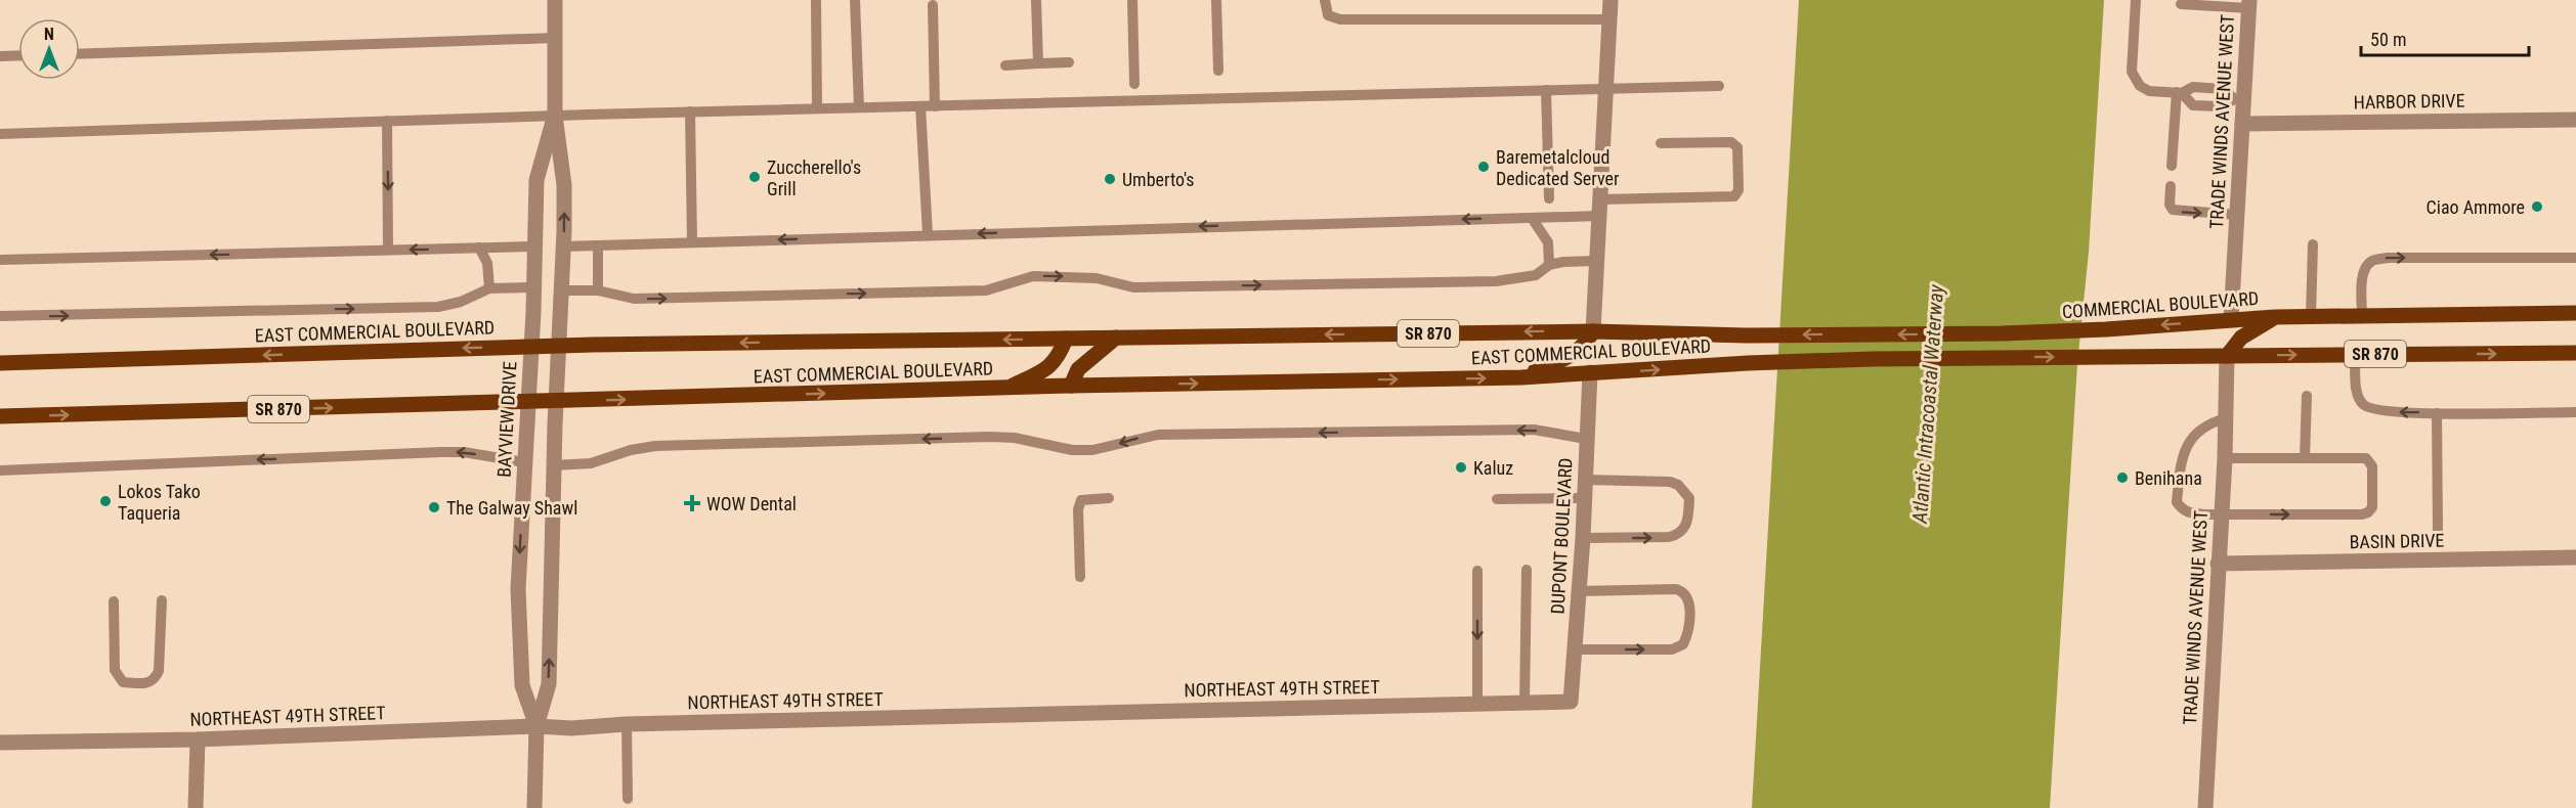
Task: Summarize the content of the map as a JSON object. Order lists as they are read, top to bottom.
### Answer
{
  "streets": {
    "main road": ["COMMERCIAL BOULEVARD", "EAST COMMERCIAL BOULEVARD", "SR 870"],
    "street": [
      "HARBOR DRIVE",
      "TRADE WINDS AVENUE WEST",
      "BAYVIEW DRIVE",
      "DUPONT BOULEVARD",
      "BASIN DRIVE",
      "NORTHEAST 49TH STREET"
    ]
  },
  "crossings": [
    ["HARBOR DRIVE", "TRADE WINDS AVENUE WEST"],
    ["TRADE WINDS AVENUE WEST", "COMMERCIAL BOULEVARD"],
    ["TRADE WINDS AVENUE WEST", "EAST COMMERCIAL BOULEVARD"],
    ["TRADE WINDS AVENUE WEST", "SR 870"],
    ["TRADE WINDS AVENUE WEST", "BASIN DRIVE"],
    ["COMMERCIAL BOULEVARD", "EAST COMMERCIAL BOULEVARD"],
    ["EAST COMMERCIAL BOULEVARD", "SR 870"],
    ["EAST COMMERCIAL BOULEVARD", "BAYVIEW DRIVE"],
    ["EAST COMMERCIAL BOULEVARD", "DUPONT BOULEVARD"],
    ["BAYVIEW DRIVE", "NORTHEAST 49TH STREET"],
    ["DUPONT BOULEVARD", "NORTHEAST 49TH STREET"]
  ],
  "one_way": ["COMMERCIAL BOULEVARD"],
  "water": ["Atlantic Intracoastal Waterway"],
  "places": {
    "other": [
      "Baremetalcloud Dedicated Server",
      "Zuccherello's Grill",
      "Umberto's",
      "Ciao Ammore",
      "Kaluz",
      "Benihana",
      "Lokos Tako Taqueria",
      "The Galway Shawl"
    ],
    "health": ["WOW Dental"]
  },
  "scale_bar": "50 m",
  "north": "top"
}
